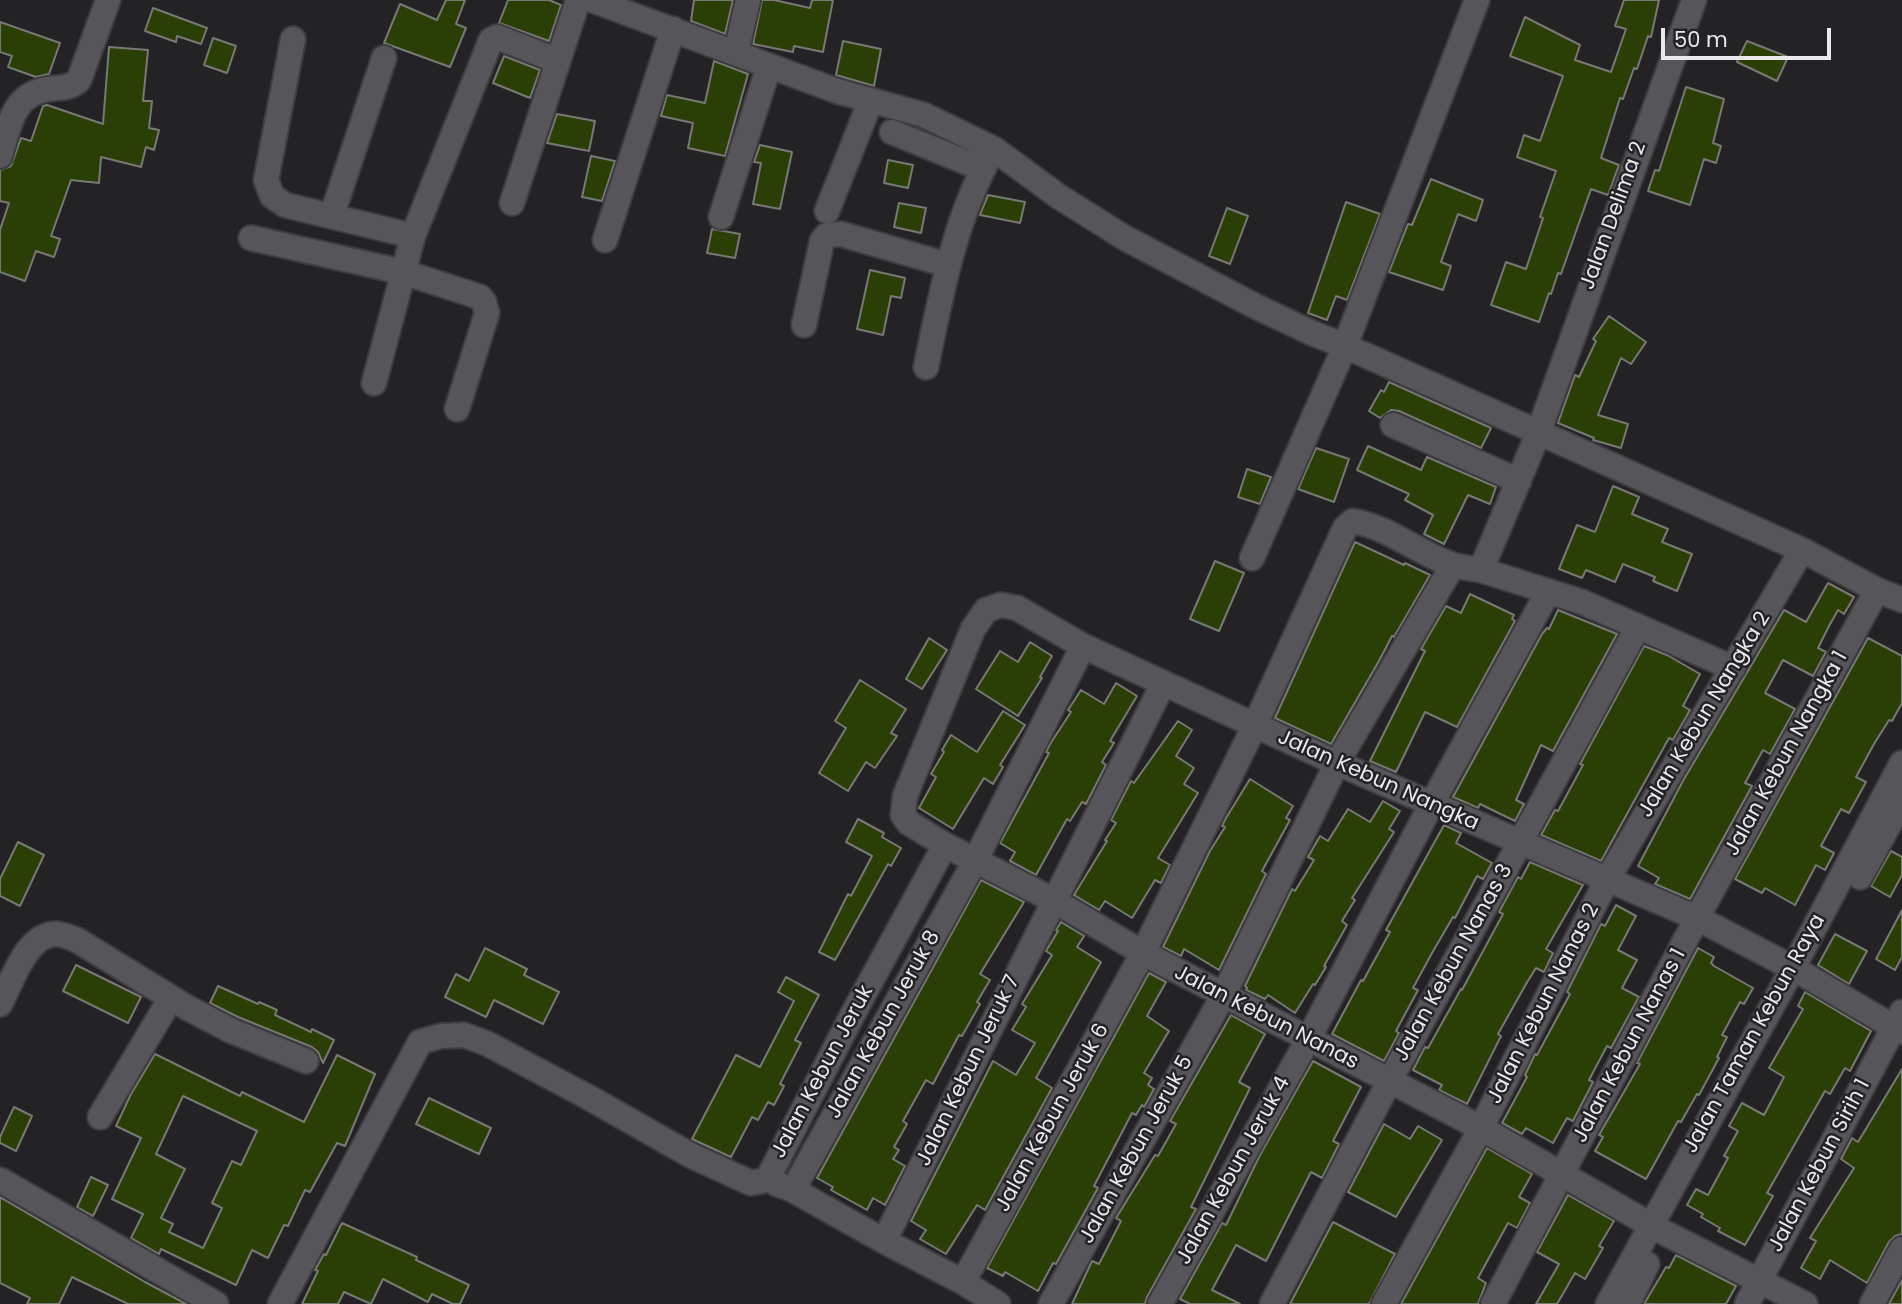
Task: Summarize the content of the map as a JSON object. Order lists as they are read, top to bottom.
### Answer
{
  "streets": {
    "street": [
      "Jalan Delima 2",
      "Jalan Kebun Nangka 2",
      "Jalan Kebun Nangka 1",
      "Jalan Kebun Nangka",
      "Jalan Kebun Nanas 3",
      "Jalan Kebun Nanas 2",
      "Jalan Kebun Nanas",
      "Jalan Kebun Jeruk 8",
      "Jalan Taman Kebun Raya",
      "Jalan Kebun Nanas 1",
      "Jalan Kebun Jeruk 7",
      "Jalan Kebun Jeruk",
      "Jalan Kebun Jeruk 6",
      "Jalan Kebun Jeruk 5",
      "Jalan Kebun Sirih 1",
      "Jalan Kebun Jeruk 4"
    ]
  },
  "crossings": [
    ["Jalan Kebun Nangka 2", "Jalan Kebun Nangka"],
    ["Jalan Kebun Nangka 2", "Jalan Kebun Nanas 2"],
    ["Jalan Kebun Nangka 1", "Jalan Kebun Nangka"],
    ["Jalan Kebun Nangka 1", "Jalan Kebun Nanas 1"],
    ["Jalan Kebun Nangka", "Jalan Kebun Nanas 3"],
    ["Jalan Kebun Nangka", "Jalan Kebun Nanas 2"],
    ["Jalan Kebun Nangka", "Jalan Kebun Nanas"],
    ["Jalan Kebun Nangka", "Jalan Kebun Jeruk 8"],
    ["Jalan Kebun Nangka", "Jalan Taman Kebun Raya"],
    ["Jalan Kebun Nangka", "Jalan Kebun Nanas 1"],
    ["Jalan Kebun Nangka", "Jalan Kebun Jeruk 7"],
    ["Jalan Kebun Nangka", "Jalan Kebun Jeruk 6"],
    ["Jalan Kebun Nangka", "Jalan Kebun Jeruk 5"],
    ["Jalan Kebun Nangka", "Jalan Kebun Sirih 1"],
    ["Jalan Kebun Nangka", "Jalan Kebun Jeruk 4"],
    ["Jalan Kebun Nanas 3", "Jalan Kebun Nanas"],
    ["Jalan Kebun Nanas 2", "Jalan Kebun Nanas"],
    ["Jalan Kebun Nanas", "Jalan Kebun Jeruk 8"],
    ["Jalan Kebun Nanas", "Jalan Taman Kebun Raya"],
    ["Jalan Kebun Nanas", "Jalan Kebun Nanas 1"],
    ["Jalan Kebun Nanas", "Jalan Kebun Jeruk 7"],
    ["Jalan Kebun Nanas", "Jalan Kebun Jeruk"],
    ["Jalan Kebun Nanas", "Jalan Kebun Jeruk 6"],
    ["Jalan Kebun Nanas", "Jalan Kebun Jeruk 5"],
    ["Jalan Kebun Nanas", "Jalan Kebun Sirih 1"],
    ["Jalan Kebun Nanas", "Jalan Kebun Jeruk 4"],
    ["Jalan Kebun Jeruk 8", "Jalan Kebun Jeruk"],
    ["Jalan Kebun Jeruk 7", "Jalan Kebun Jeruk"],
    ["Jalan Kebun Jeruk", "Jalan Kebun Jeruk 6"],
    ["Jalan Kebun Jeruk 6", "Jalan Kebun Jeruk 5"]
  ],
  "scale_bar": "50 m"
}
